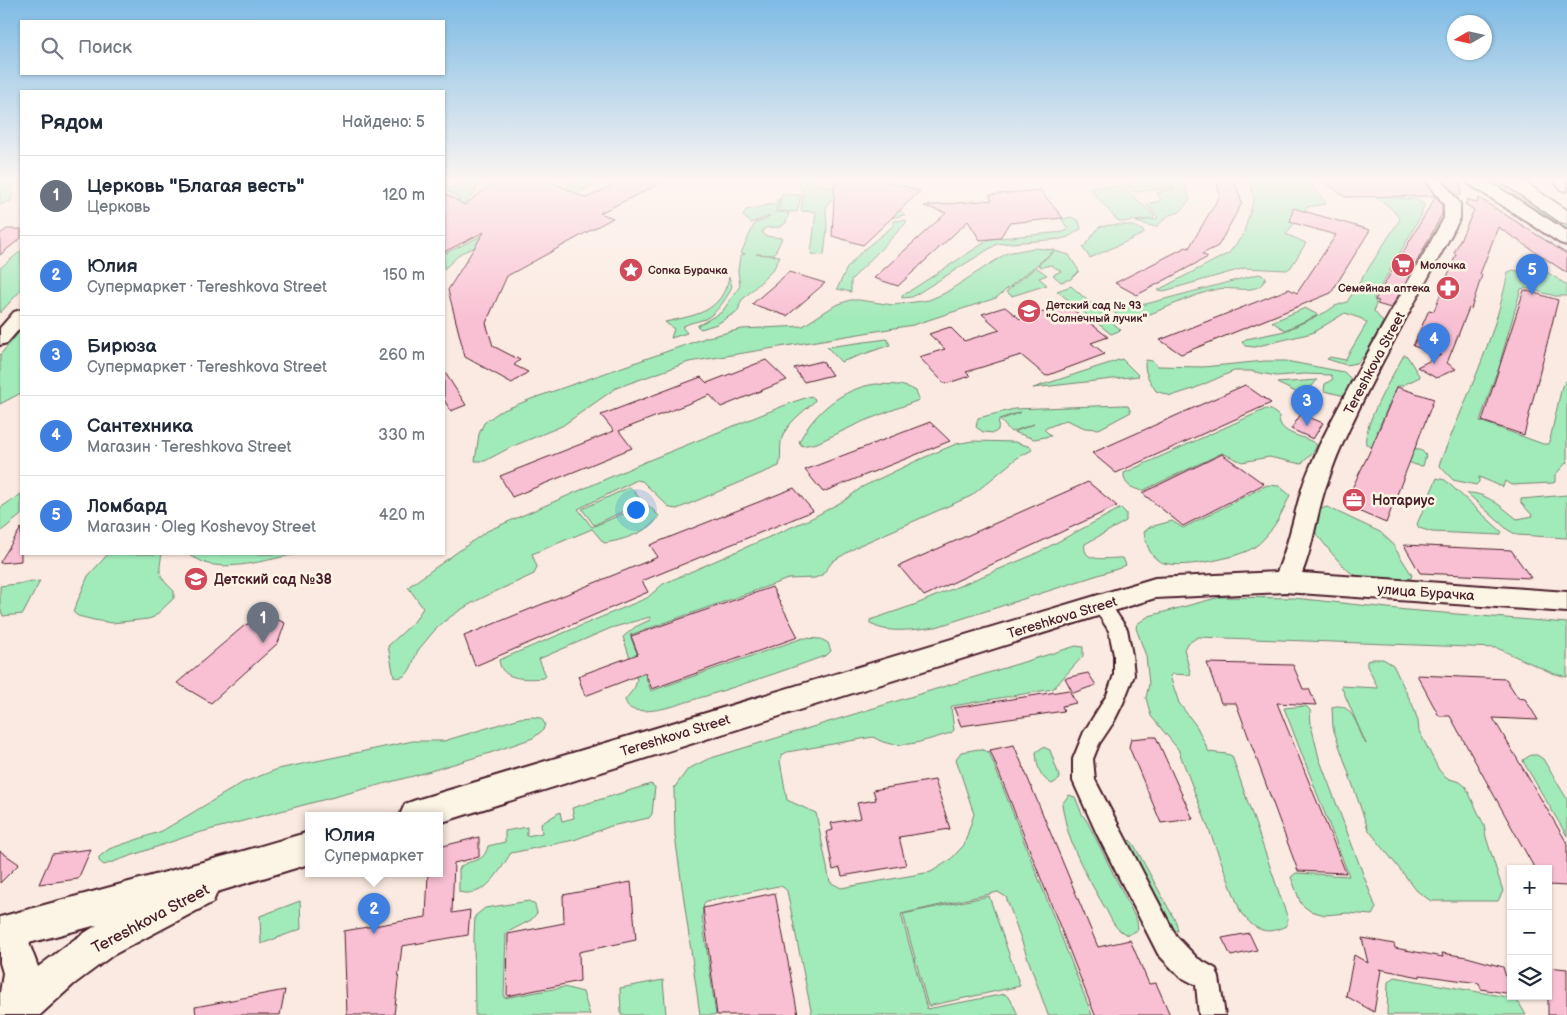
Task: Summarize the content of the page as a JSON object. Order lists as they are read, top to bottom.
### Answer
{
  "streets": {
    "main road": ["Tereshkova Street", "улица Бурачка"]
  },
  "crossings": [
    ["Tereshkova Street", "улица Бурачка"]
  ],
  "places": {
    "supermarket": ["Молочка"],
    "place": ["Сопка Бурачка"],
    "pharmacy": ["Семейная аптека"],
    "school or university": ["Детский сад № 93 \"Солнечный лучик\"", "Детский сад №38"],
    "office": ["Нотариус"]
  },
  "north": "left",
  "page": {
    "search": "Поиск",
    "heading": ["Рядом", "Найдено: 5"],
    "list": [
      {
        "mark": "1",
        "name": "Церковь \"Благая весть\"",
        "note": "Церковь",
        "value": "120 m"
      },
      {
        "mark": "2",
        "name": "Юлия",
        "note": "Супермаркет · Tereshkova Street",
        "value": "150 m"
      },
      {
        "mark": "3",
        "name": "Бирюза",
        "note": "Супермаркет · Tereshkova Street",
        "value": "260 m"
      },
      {
        "mark": "4",
        "name": "Сантехника",
        "note": "Магазин · Tereshkova Street",
        "value": "330 m"
      },
      {
        "mark": "5",
        "name": "Ломбард",
        "note": "Магазин · Oleg Koshevoy Street",
        "value": "420 m"
      }
    ],
    "pins": [
      "5",
      "4",
      "3",
      "1",
      "2"
    ],
    "popup": ["Юлия", "Супермаркет"],
    "map_buttons": ["+", "−"]
  }
}
